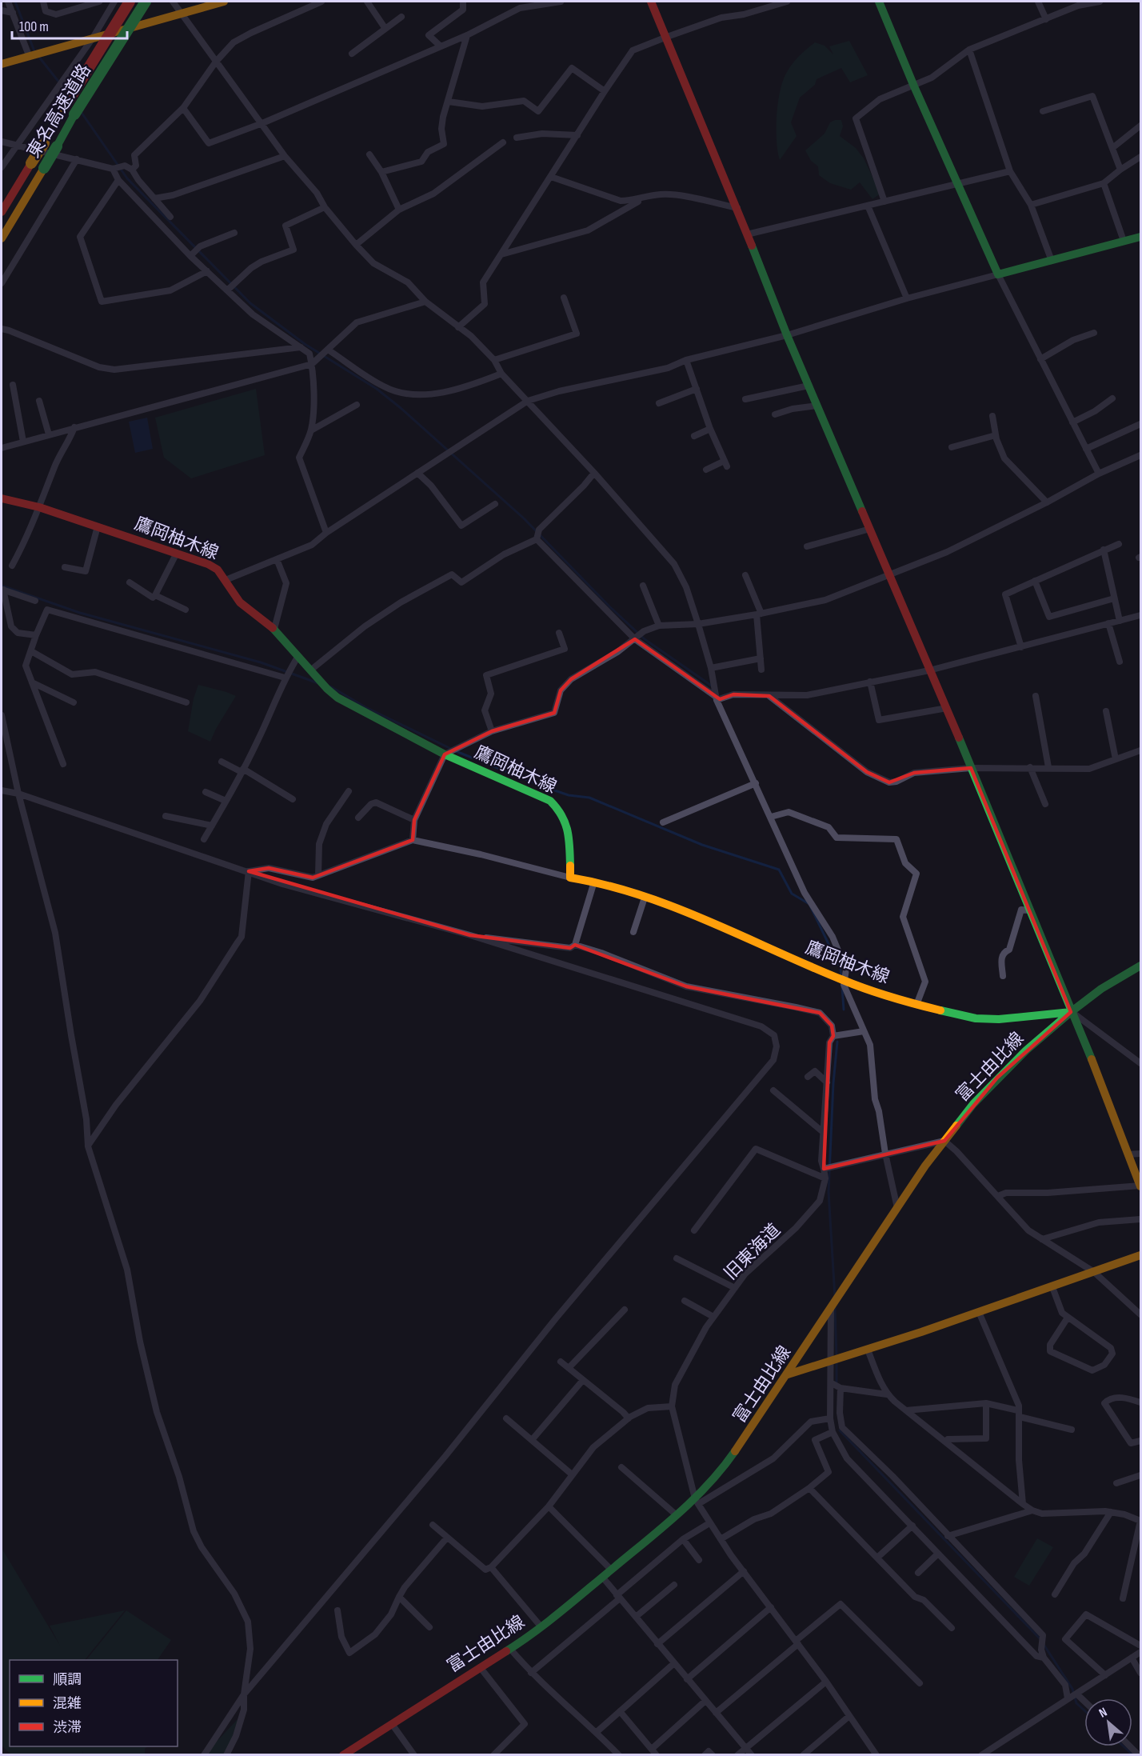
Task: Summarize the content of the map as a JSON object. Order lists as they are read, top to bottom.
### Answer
{
  "streets": {
    "main road": ["東名高速道路", "鷹岡柚木線", "富士由比線"],
    "street": ["旧東海道"]
  },
  "crossings": [
    ["鷹岡柚木線", "富士由比線"],
    ["富士由比線", "旧東海道"]
  ],
  "legend": ["順調", "混雑", "渋滞"],
  "scale_bar": "100 m",
  "north": "top left"
}
